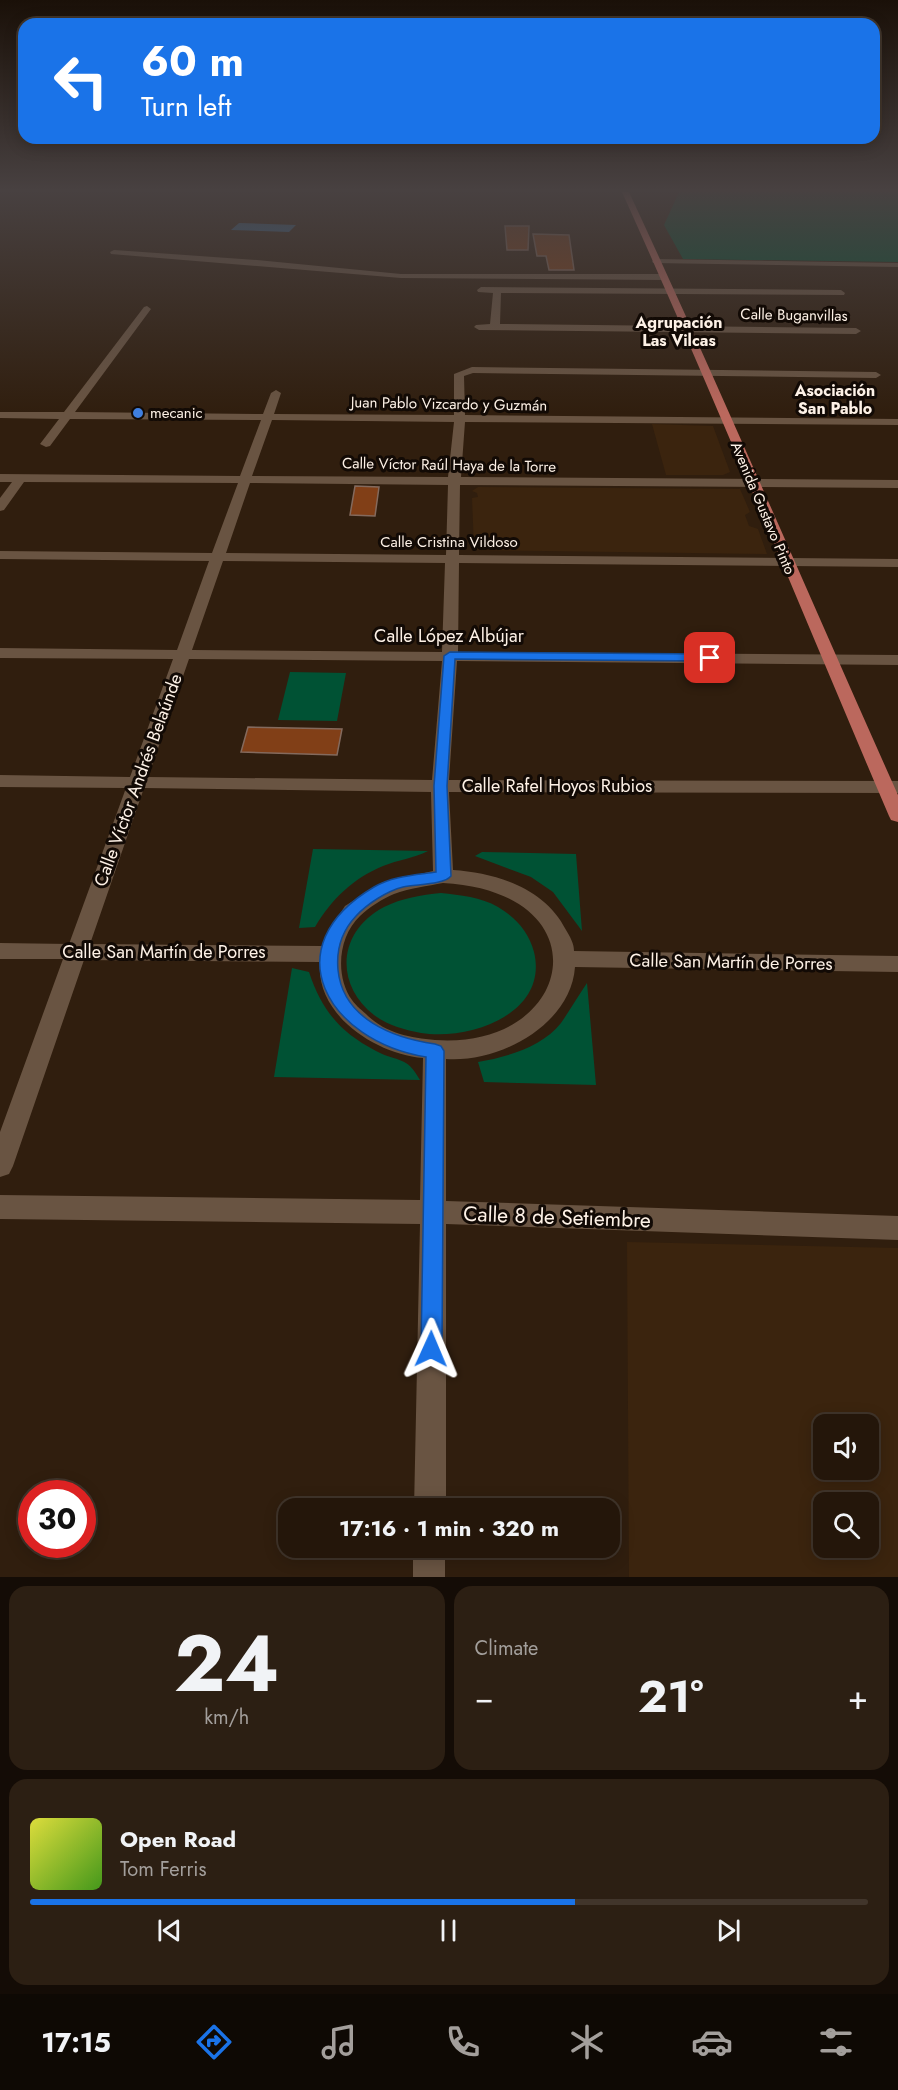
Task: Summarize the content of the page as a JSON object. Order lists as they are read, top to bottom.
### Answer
{
  "streets": {
    "main road": ["Avenida Gustavo Pinto"],
    "street": [
      "Calle Buganvillas",
      "Juan Pablo Vizcardo y Guzmán",
      "Calle Víctor Raúl Haya de la Torre",
      "Calle Cristina Vildoso",
      "Calle López Albújar",
      "Calle Víctor Andrés Belaúnde",
      "Calle Rafel Hoyos Rubios",
      "Calle San Martín de Porres",
      "Calle 8 de Setiembre"
    ]
  },
  "crossings": [
    ["Calle Buganvillas", "Avenida Gustavo Pinto"],
    ["Juan Pablo Vizcardo y Guzmán", "Avenida Gustavo Pinto"],
    ["Juan Pablo Vizcardo y Guzmán", "Calle Víctor Andrés Belaúnde"],
    ["Calle Víctor Raúl Haya de la Torre", "Avenida Gustavo Pinto"],
    ["Calle Víctor Raúl Haya de la Torre", "Calle Víctor Andrés Belaúnde"],
    ["Avenida Gustavo Pinto", "Calle Cristina Vildoso"],
    ["Avenida Gustavo Pinto", "Calle López Albújar"],
    ["Avenida Gustavo Pinto", "Calle Rafel Hoyos Rubios"],
    ["Calle Cristina Vildoso", "Calle Víctor Andrés Belaúnde"],
    ["Calle López Albújar", "Calle Víctor Andrés Belaúnde"],
    ["Calle Víctor Andrés Belaúnde", "Calle Rafel Hoyos Rubios"],
    ["Calle Víctor Andrés Belaúnde", "Calle San Martín de Porres"]
  ],
  "districts": ["Agrupación Las Vilcas", "Asociación San Pablo"],
  "places": ["mecanic"],
  "page": {
    "turn": ["60 m", "Turn left"],
    "limit": "30",
    "trip": "17:16 · 1 min · 320 m",
    "tile": [
      ["24", "km/h"],
      "Climate"
    ],
    "heat": ["−", "21°", "+"],
    "song": ["Open Road", "Tom Ferris"],
    "tabs": "17:15"
  }
}
